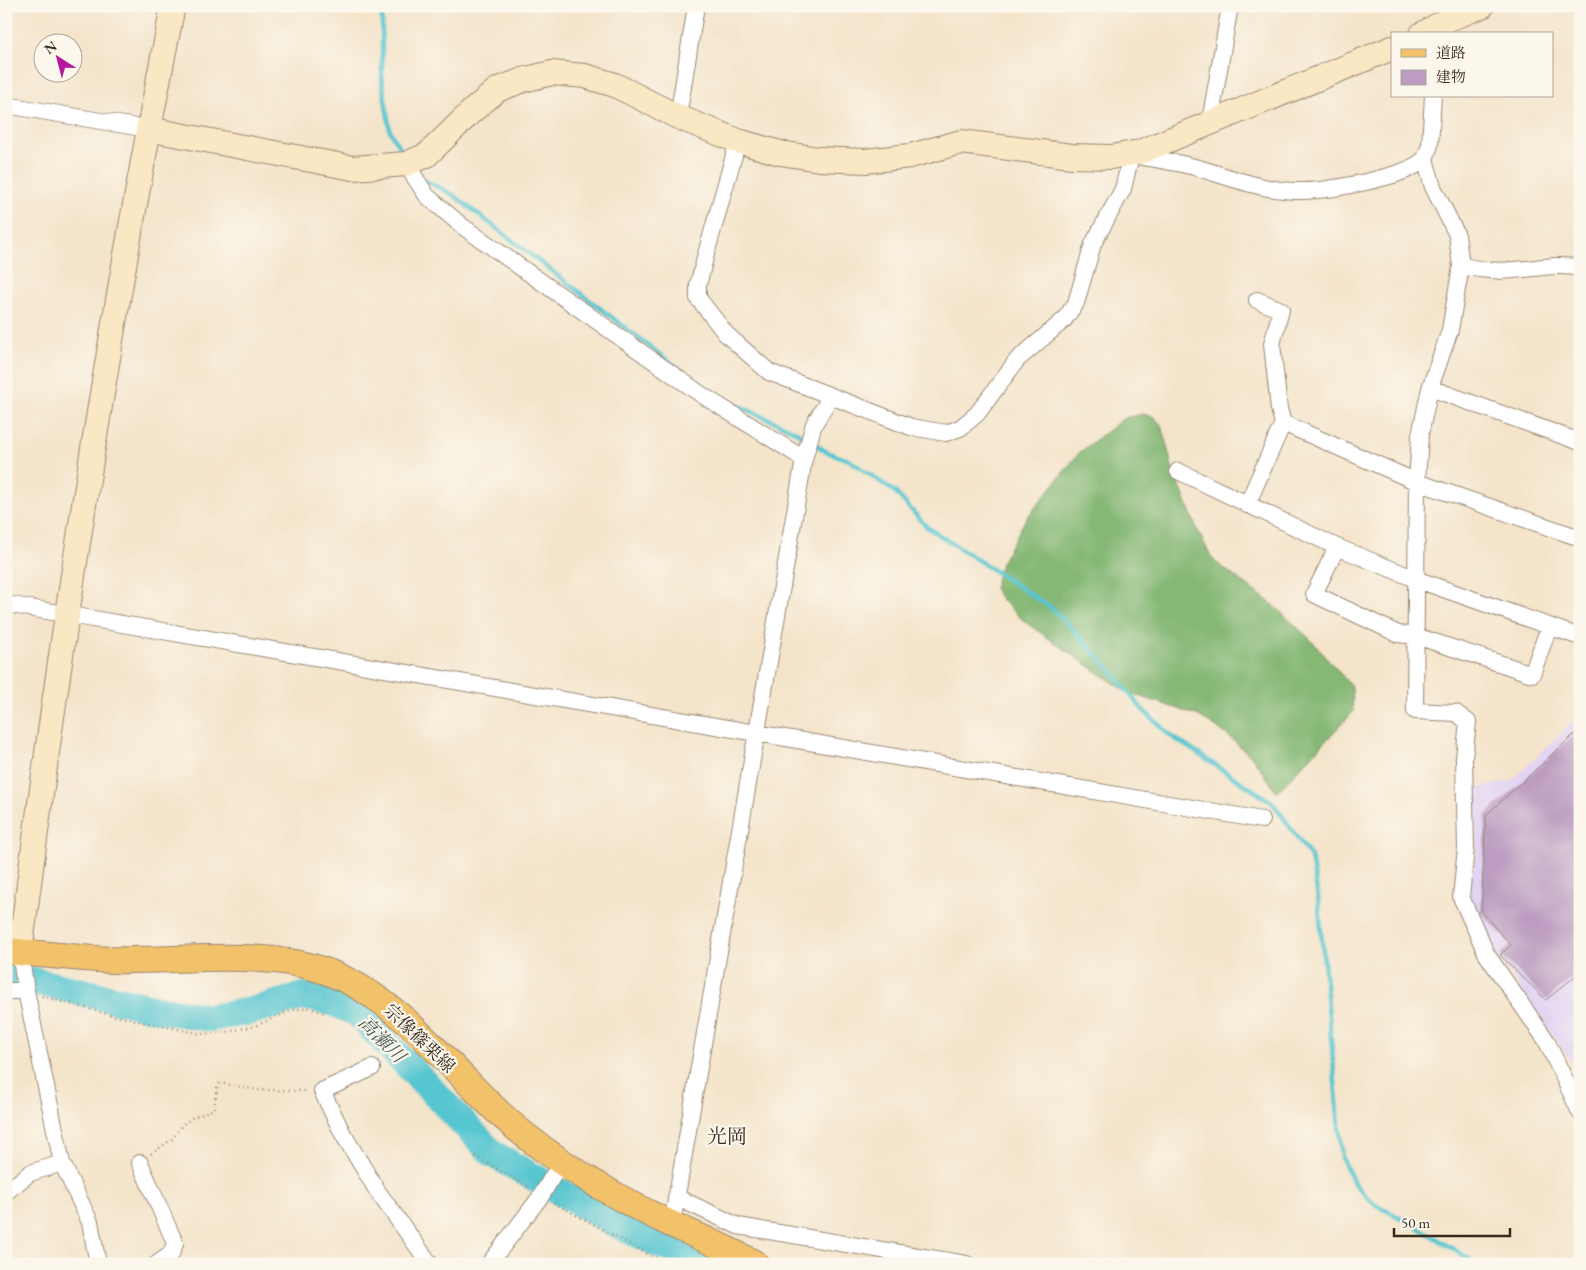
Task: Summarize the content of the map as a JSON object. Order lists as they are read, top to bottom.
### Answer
{
  "streets": {
    "main road": ["宗像篠栗線"]
  },
  "districts": ["光岡"],
  "water": ["高瀬川"],
  "legend": ["道路", "建物"],
  "scale_bar": "50 m",
  "north": "top left"
}
